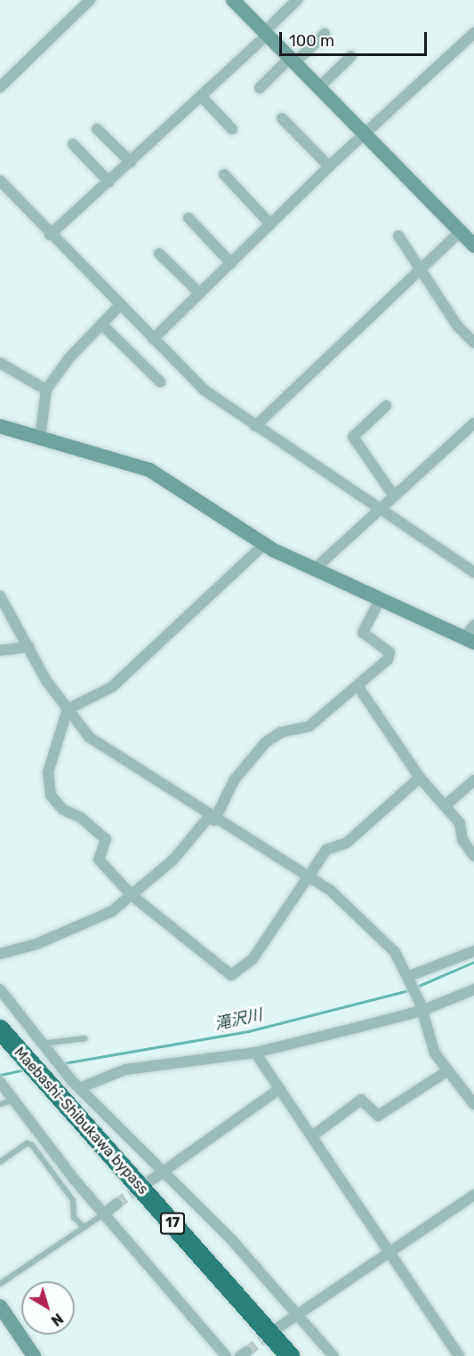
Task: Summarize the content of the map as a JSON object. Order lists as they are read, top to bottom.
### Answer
{
  "streets": {
    "highway": ["Maebashi-Shibukawa bypass", "17"]
  },
  "crossings": [
    ["Maebashi-Shibukawa bypass", "17"]
  ],
  "water": ["滝沢川"],
  "scale_bar": "100 m",
  "north": "bottom right"
}
